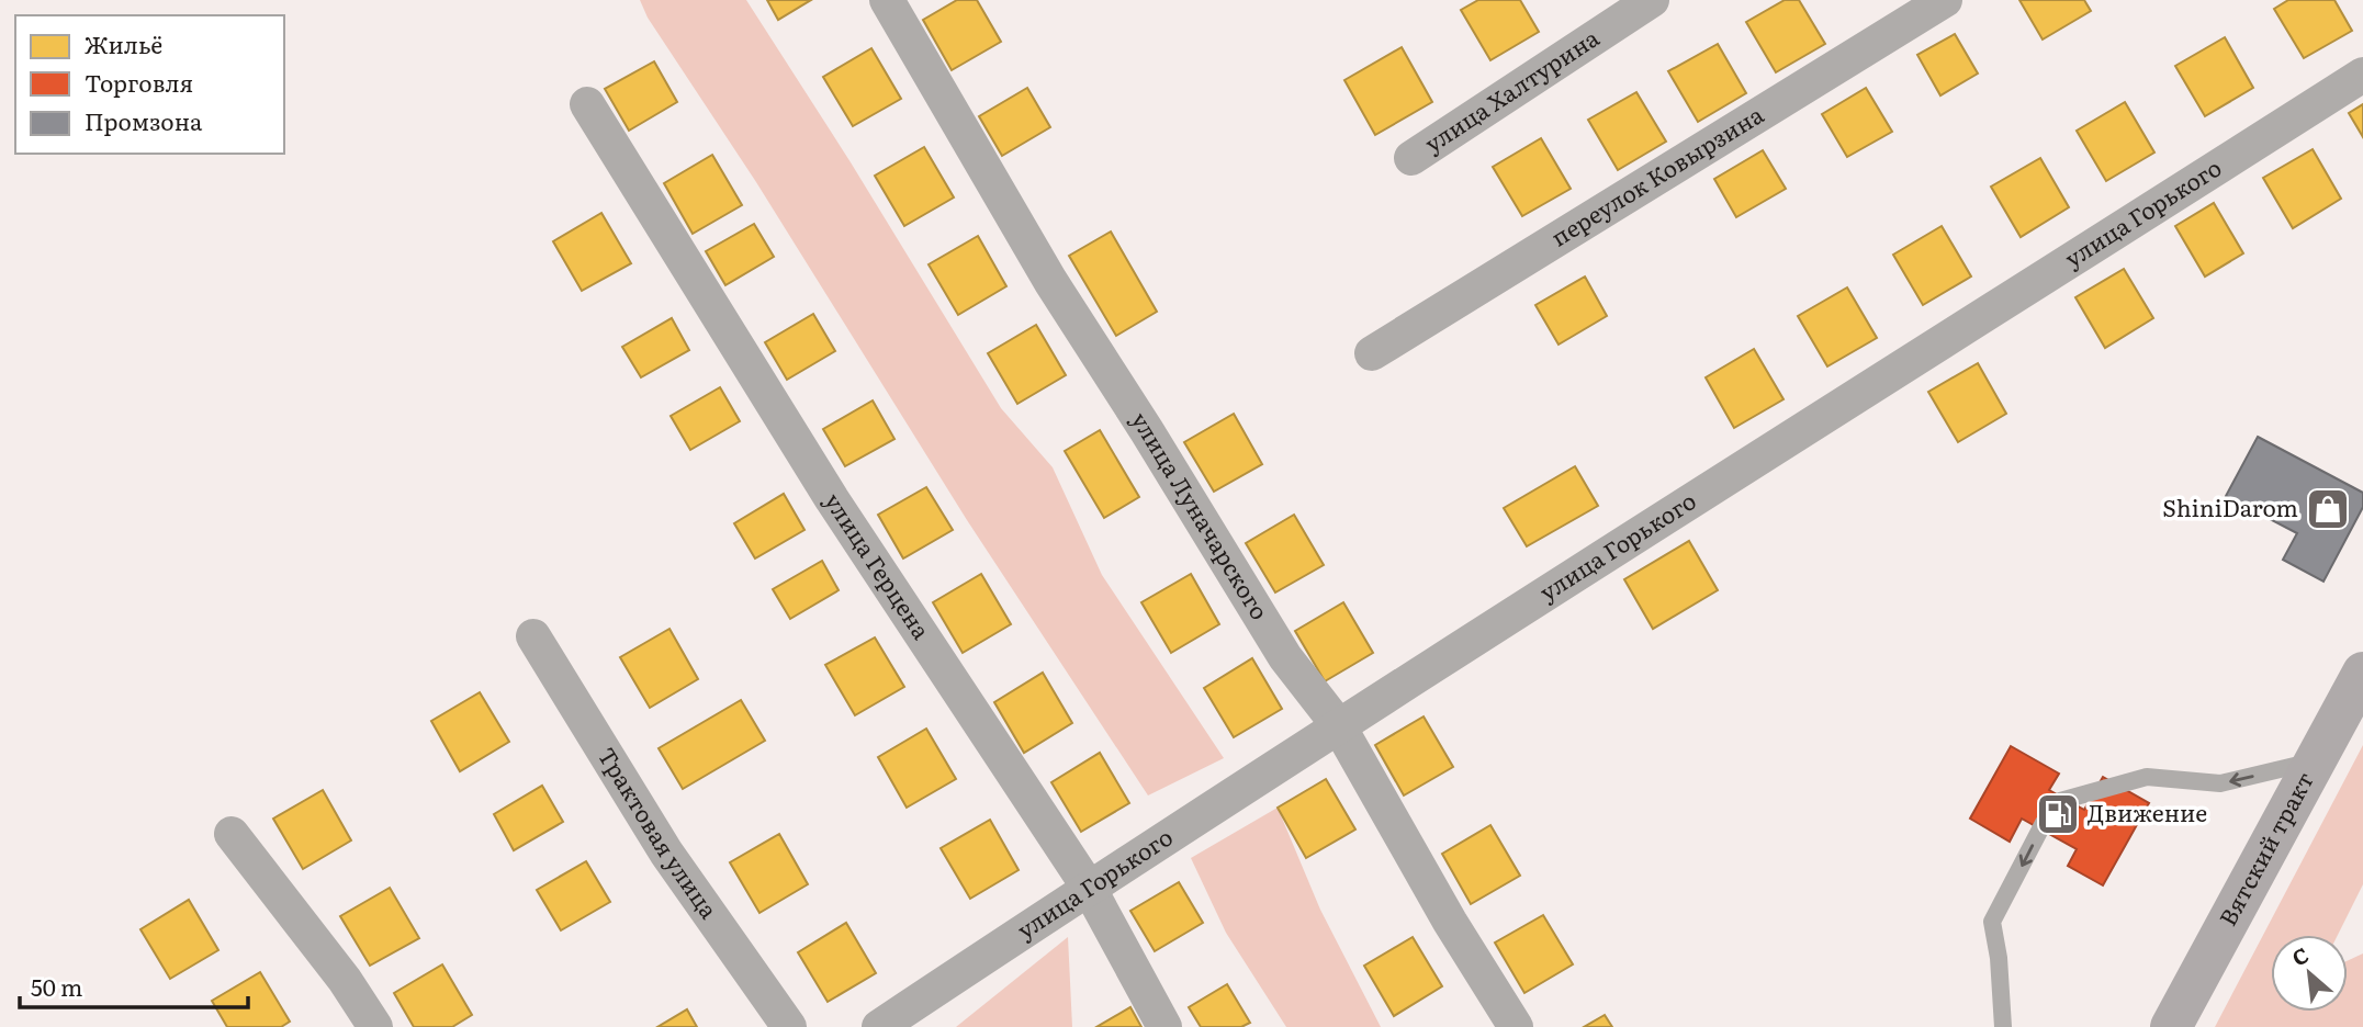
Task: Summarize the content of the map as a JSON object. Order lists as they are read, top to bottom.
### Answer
{
  "streets": {
    "main road": ["Вятский тракт"],
    "street": [
      "улица Халтурина",
      "переулок Ковырзина",
      "улица Горького",
      "улица Луначарского",
      "улица Герцена",
      "Трактовая улица"
    ]
  },
  "crossings": [
    ["улица Горького", "улица Луначарского"],
    ["улица Горького", "улица Герцена"]
  ],
  "places": {
    "shop": ["ShiniDarom"],
    "fuel station": ["Движение"]
  },
  "legend": ["Жильё", "Торговля", "Промзона"],
  "scale_bar": "50 m",
  "north": "top left"
}
